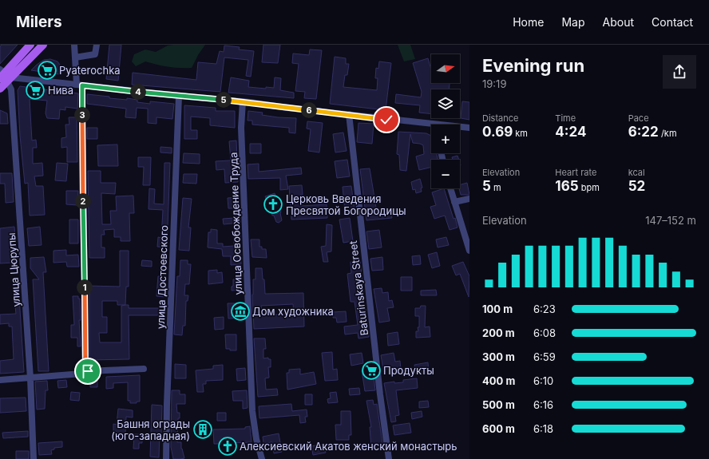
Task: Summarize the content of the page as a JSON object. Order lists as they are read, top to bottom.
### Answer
{
  "streets": {
    "street": [
      "улица Освобождение Труда",
      "улица Цюрупы",
      "улица Достоевского",
      "Baturinskaya Street"
    ]
  },
  "places": {
    "supermarket": ["Pyaterochka", "Нива", "Продукты"],
    "church": ["Церковь Введения Пресвятой Богородицы", "Алексиевский Акатов женский монастырь"],
    "museum": ["Дом художника"],
    "building": ["Башня ограды (юго-западная)"]
  },
  "north": "right",
  "page": {
    "header": "Milers",
    "nav": [
      "Home",
      "Map",
      "About",
      "Contact"
    ],
    "heading": ["Evening run", "19:19"],
    "map_buttons": ["+", "−"],
    "pins": [
      "4",
      "5",
      "6",
      "3",
      "2",
      "1"
    ],
    "stats": [
      ["Distance", "0.69 km"],
      ["Time", "4:24"],
      ["Pace", "6:22 /km"],
      ["Elevation", "5 m"],
      ["Heart rate", "165 bpm"],
      ["kcal", "52"]
    ],
    "chart": ["Elevation", "147–152 m"],
    "list": [
      {
        "name": "100 m",
        "note": "6:23"
      },
      {
        "name": "200 m",
        "note": "6:08"
      },
      {
        "name": "300 m",
        "note": "6:59"
      },
      {
        "name": "400 m",
        "note": "6:10"
      },
      {
        "name": "500 m",
        "note": "6:16"
      },
      {
        "name": "600 m",
        "note": "6:18"
      }
    ]
  }
}
